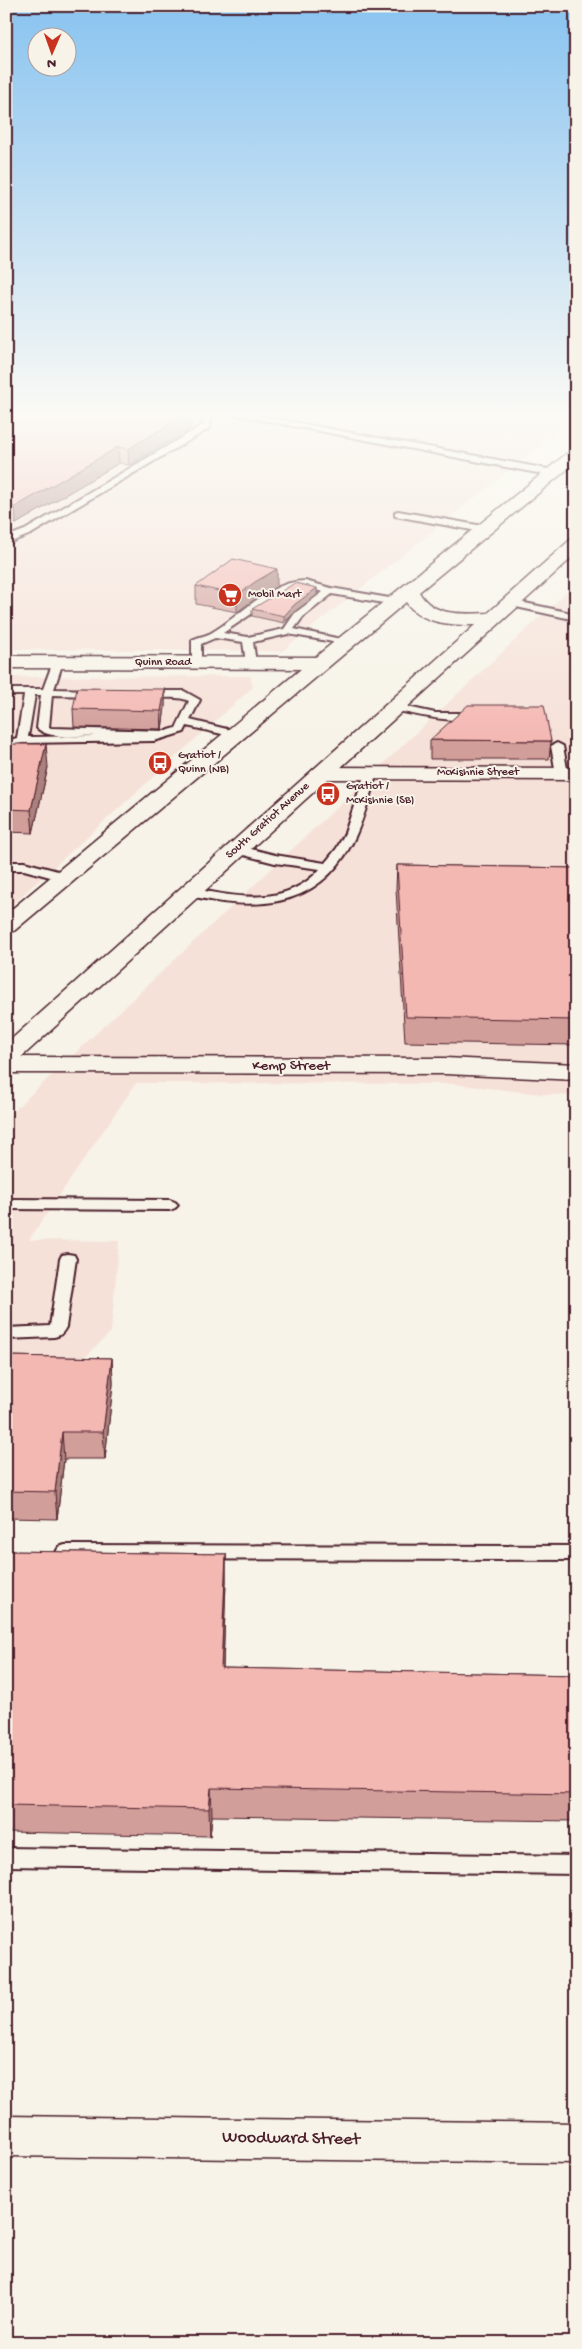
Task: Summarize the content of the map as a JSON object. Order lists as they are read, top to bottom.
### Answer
{
  "streets": {
    "main road": [
      "Quinn Road",
      "McKishnie Street",
      "South Gratiot Avenue",
      "Kemp Street",
      "Woodward Street"
    ]
  },
  "crossings": [
    ["McKishnie Street", "South Gratiot Avenue"]
  ],
  "places": {
    "supermarket": ["Mobil Mart"],
    "bus stop": ["Gratiot / Quinn (NB)", "Gratiot / McKishnie (SB)"]
  },
  "north": "bottom"
}
